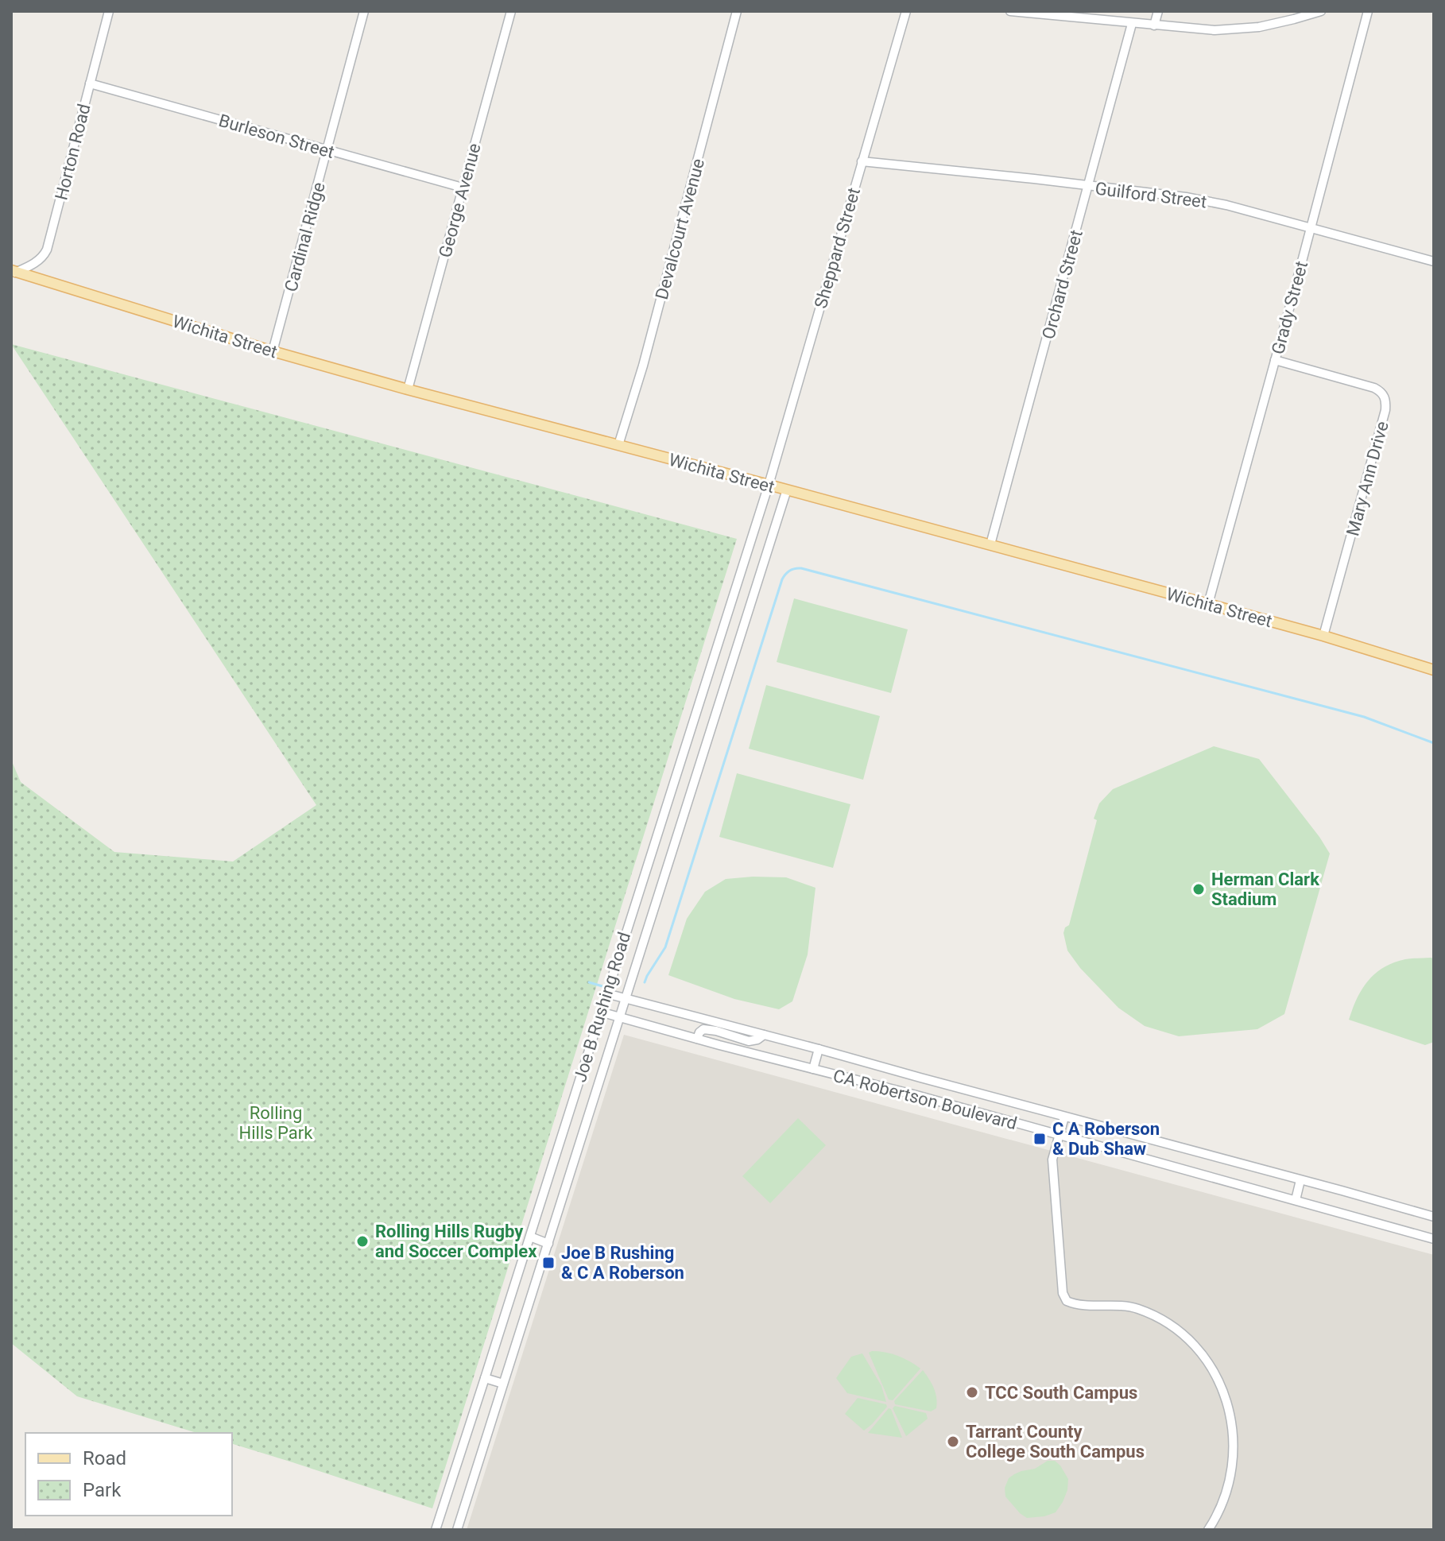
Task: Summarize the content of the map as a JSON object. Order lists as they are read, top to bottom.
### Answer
{
  "streets": {
    "main road": ["Wichita Street"],
    "street": [
      "Burleson Street",
      "Horton Road",
      "Guilford Street",
      "George Avenue",
      "Devalcourt Avenue",
      "Cardinal Ridge",
      "Sheppard Street",
      "Orchard Street",
      "Grady Street",
      "Mary Ann Drive",
      "Joe B Rushing Road",
      "CA Robertson Boulevard"
    ]
  },
  "crossings": [
    ["Burleson Street", "Horton Road"],
    ["Burleson Street", "George Avenue"],
    ["Burleson Street", "Cardinal Ridge"],
    ["Horton Road", "Wichita Street"],
    ["Guilford Street", "Sheppard Street"],
    ["Guilford Street", "Orchard Street"],
    ["Guilford Street", "Grady Street"],
    ["George Avenue", "Wichita Street"],
    ["Devalcourt Avenue", "Wichita Street"],
    ["Cardinal Ridge", "Wichita Street"],
    ["Sheppard Street", "Wichita Street"],
    ["Sheppard Street", "Joe B Rushing Road"],
    ["Orchard Street", "Wichita Street"],
    ["Grady Street", "Wichita Street"],
    ["Grady Street", "Mary Ann Drive"],
    ["Wichita Street", "Mary Ann Drive"],
    ["Wichita Street", "Joe B Rushing Road"],
    ["Joe B Rushing Road", "CA Robertson Boulevard"]
  ],
  "parks": ["Rolling Hills Park"],
  "places": {
    "other": [
      "Herman Clark Stadium",
      "Rolling Hills Rugby and Soccer Complex",
      "TCC South Campus",
      "Tarrant County College South Campus"
    ],
    "transit": ["C A Roberson & Dub Shaw", "Joe B Rushing & C A Roberson"]
  },
  "legend": ["Road", "Park"]
}
